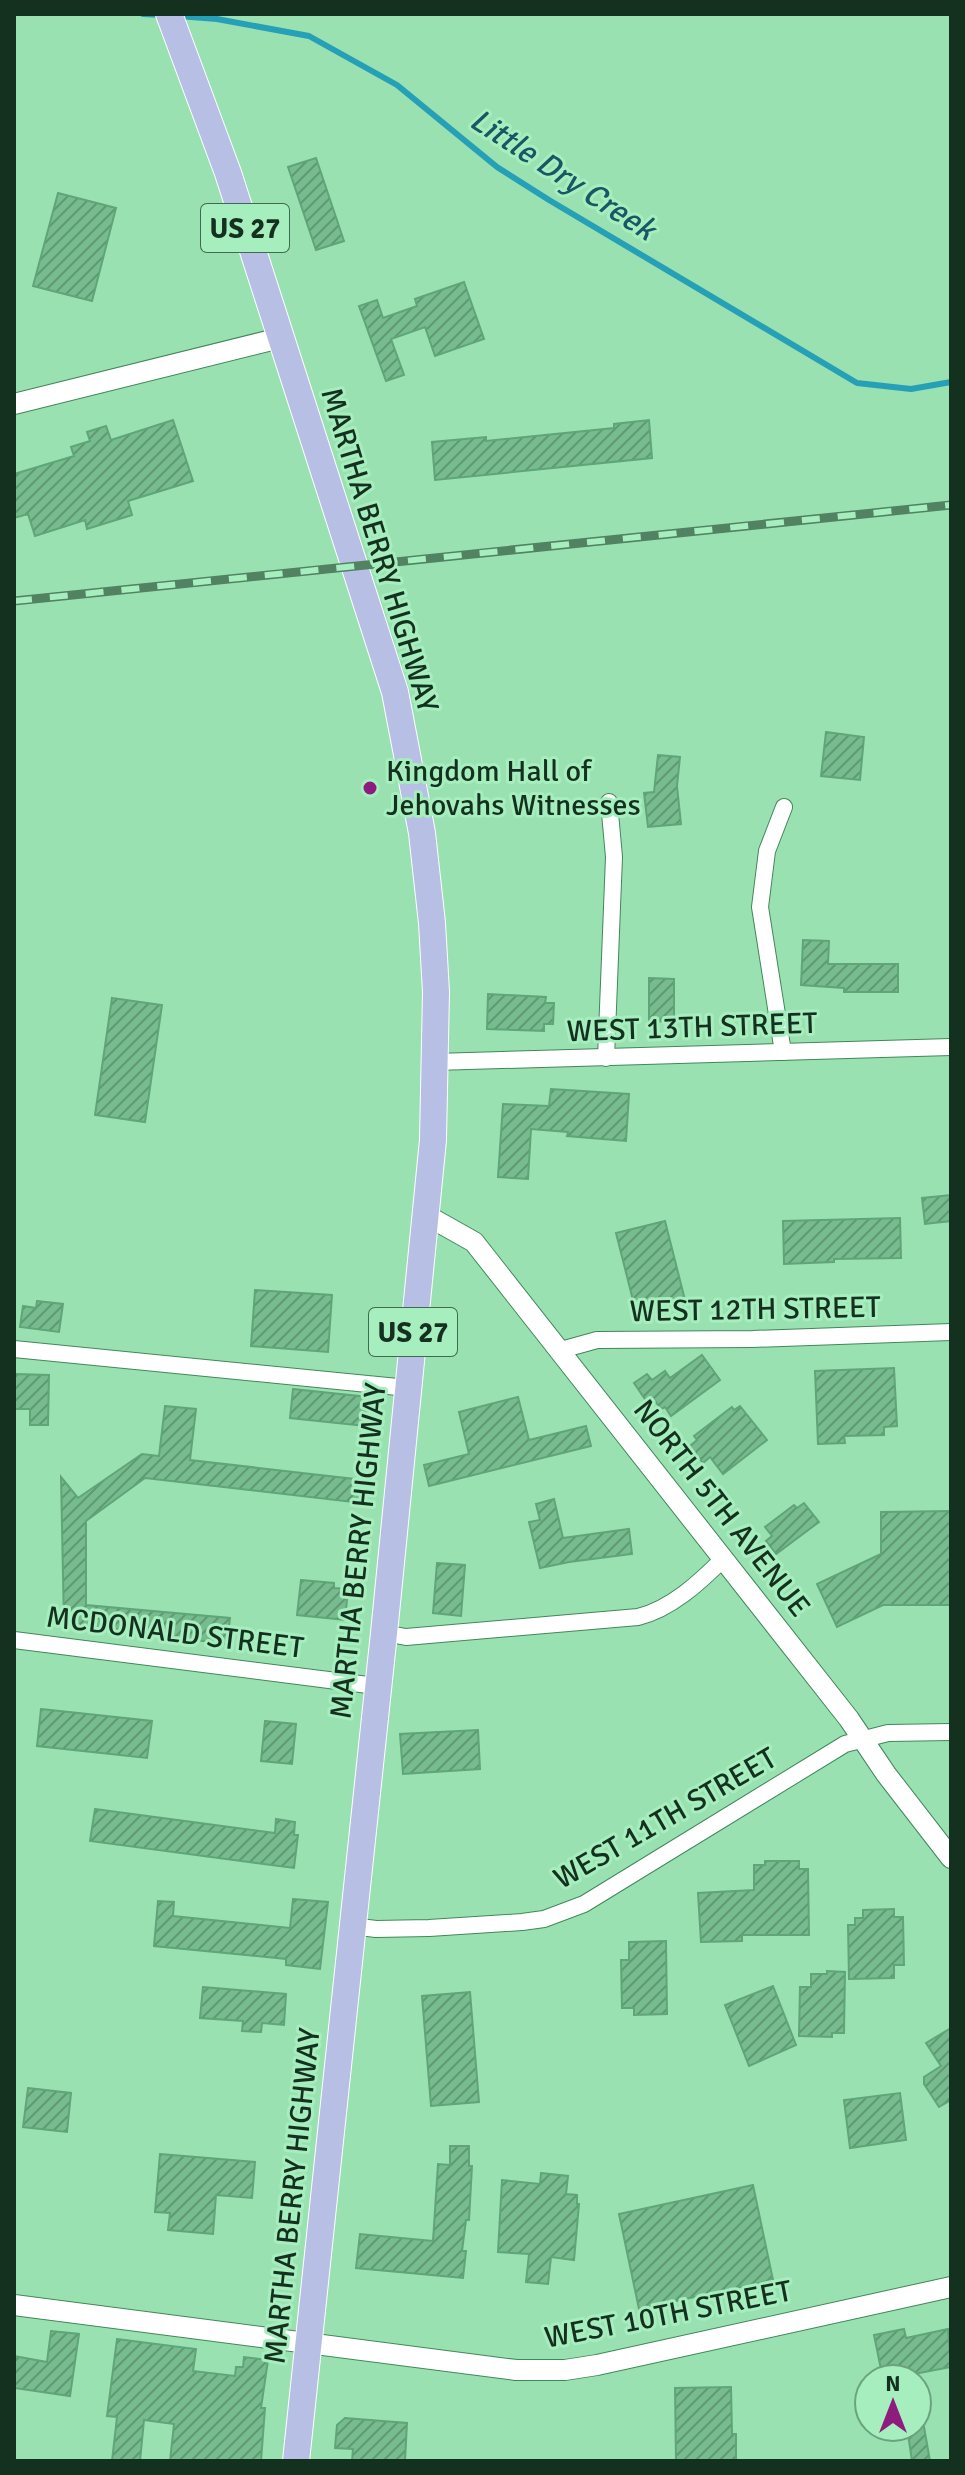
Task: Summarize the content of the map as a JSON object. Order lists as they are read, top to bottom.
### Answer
{
  "streets": {
    "main road": ["US 27", "MARTHA BERRY HIGHWAY"],
    "street": [
      "WEST 13TH STREET",
      "WEST 12TH STREET",
      "NORTH 5TH AVENUE",
      "MCDONALD STREET",
      "WEST 11TH STREET",
      "WEST 10TH STREET"
    ]
  },
  "crossings": [
    ["MARTHA BERRY HIGHWAY", "WEST 13TH STREET"],
    ["MARTHA BERRY HIGHWAY", "NORTH 5TH AVENUE"],
    ["MARTHA BERRY HIGHWAY", "MCDONALD STREET"],
    ["MARTHA BERRY HIGHWAY", "WEST 11TH STREET"],
    ["MARTHA BERRY HIGHWAY", "WEST 10TH STREET"],
    ["WEST 12TH STREET", "NORTH 5TH AVENUE"],
    ["NORTH 5TH AVENUE", "WEST 11TH STREET"]
  ],
  "water": ["Little Dry Creek"],
  "places": ["Kingdom Hall of Jehovahs Witnesses"],
  "north": "top"
}
